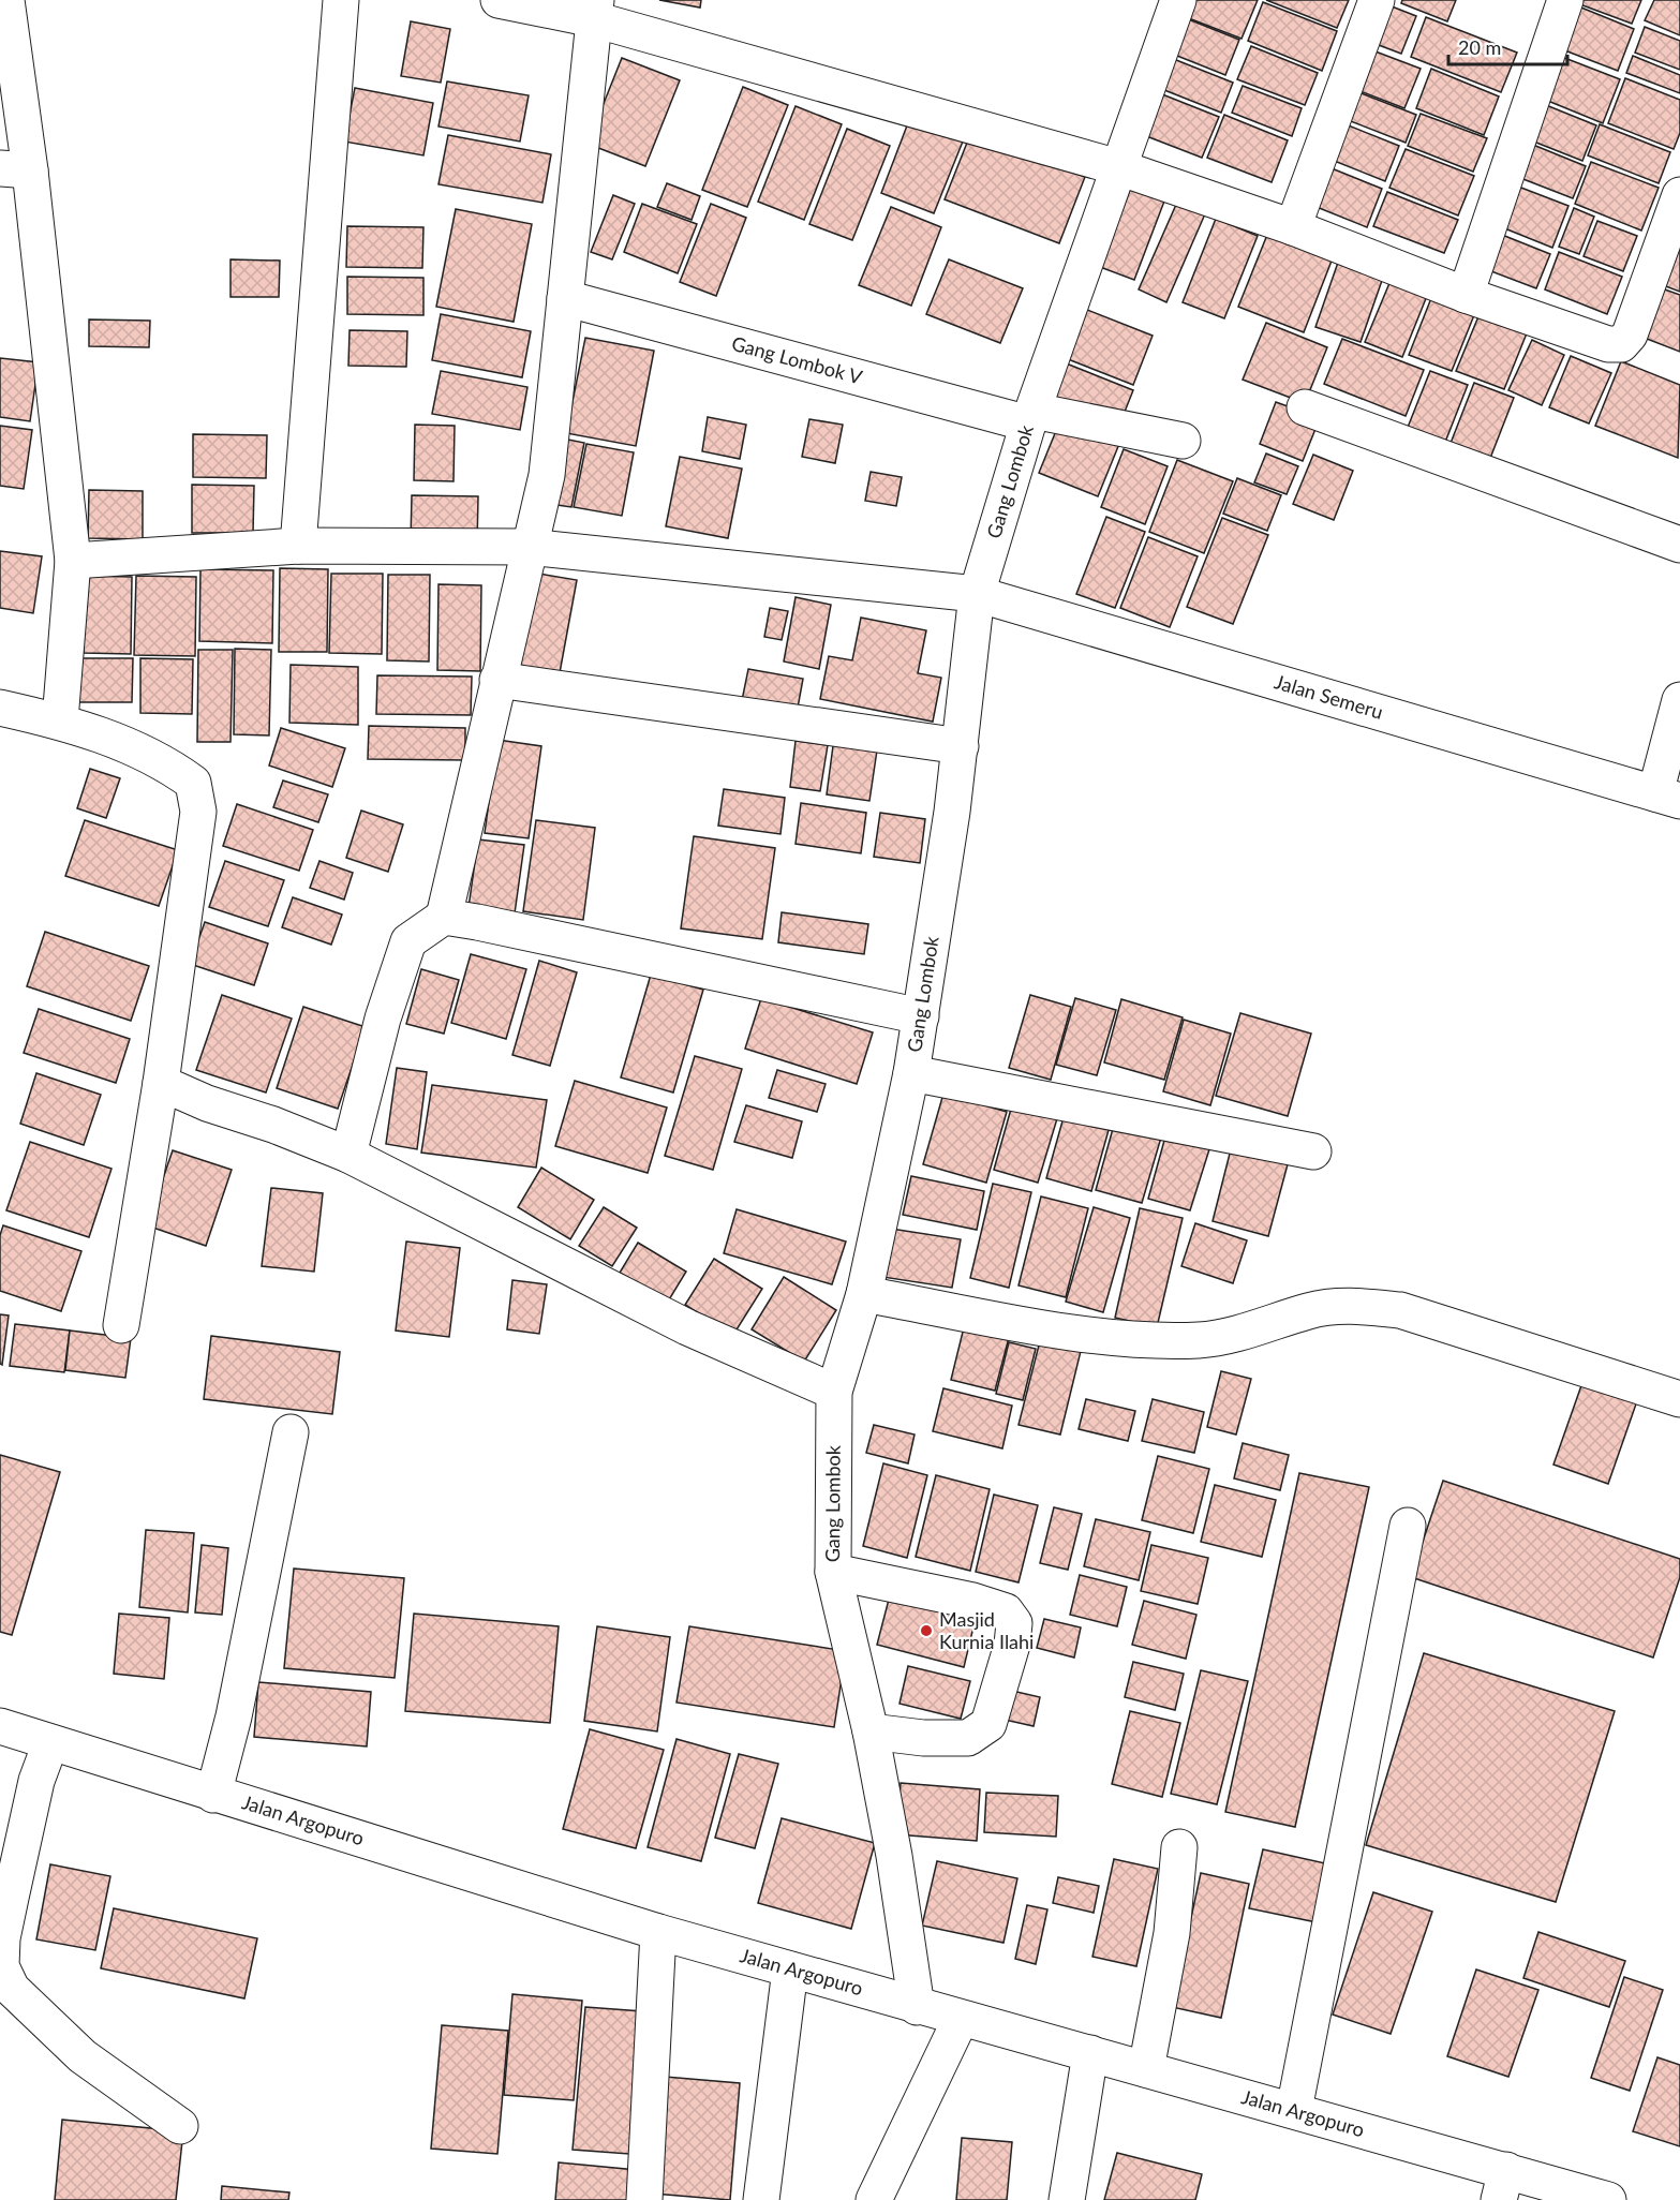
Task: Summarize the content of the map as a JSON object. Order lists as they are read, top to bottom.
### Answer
{
  "streets": {
    "main road": [
      "Gang Lombok V",
      "Gang Lombok",
      "Jalan Semeru",
      "Jalan Argopuro"
    ]
  },
  "crossings": [
    ["Gang Lombok V", "Gang Lombok"],
    ["Gang Lombok", "Jalan Semeru"],
    ["Gang Lombok", "Jalan Argopuro"]
  ],
  "places": ["Masjid Kurnia Ilahi"],
  "scale_bar": "20 m"
}
